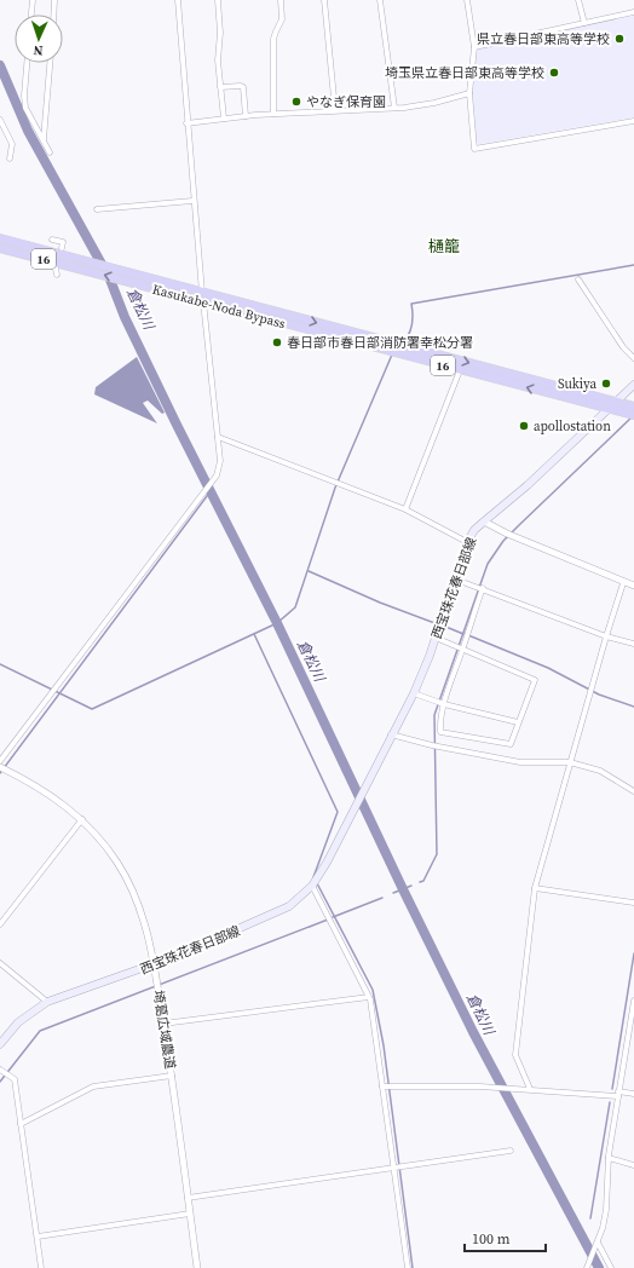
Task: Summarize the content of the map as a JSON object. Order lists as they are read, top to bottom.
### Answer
{
  "streets": {
    "highway": ["16", "Kasukabe-Noda Bypass"],
    "main road": ["西宝珠花春日部線"],
    "street": ["埼葛広域農道"]
  },
  "crossings": [
    ["Kasukabe-Noda Bypass", "西宝珠花春日部線"],
    ["西宝珠花春日部線", "埼葛広域農道"]
  ],
  "districts": ["樋籠"],
  "water": ["倉松川"],
  "places": [
    "県立春日部東高等学校",
    "埼玉県立春日部東高等学校",
    "やなぎ保育園",
    "春日部市春日部消防署幸松分署",
    "Sukiya",
    "apollostation"
  ],
  "scale_bar": "100 m",
  "north": "bottom"
}
